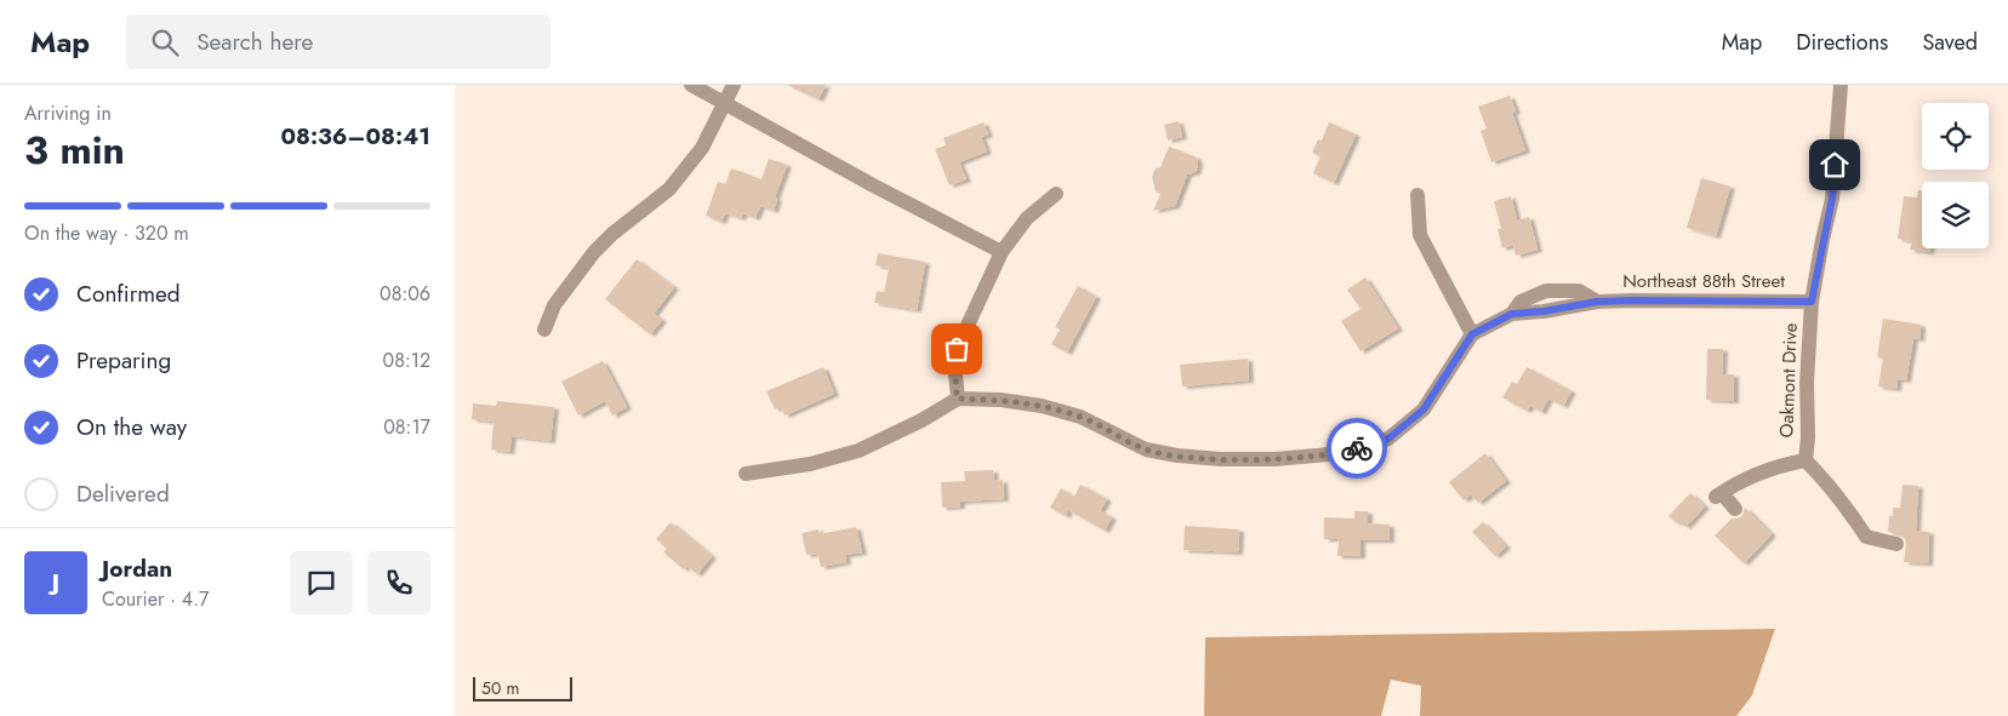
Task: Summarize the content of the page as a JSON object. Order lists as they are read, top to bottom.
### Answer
{
  "streets": {
    "street": ["Northeast 88th Street", "Oakmont Drive"]
  },
  "crossings": [
    ["Northeast 88th Street", "Oakmont Drive"]
  ],
  "scale_bar": "50 m",
  "page": {
    "header": "Map",
    "search": "Search here",
    "nav": ["Map", "Directions", "Saved"],
    "heading": ["3 min", "Arriving in", "08:36–08:41"],
    "panel": ["Jordan", "Courier · 4.7"],
    "bar": "On the way · 320 m",
    "list": [
      ["Confirmed", "08:06"],
      ["Preparing", "08:12"],
      ["On the way", "08:17"],
      "Delivered"
    ],
    "round": "J",
    "scale": "50 m"
  }
}
